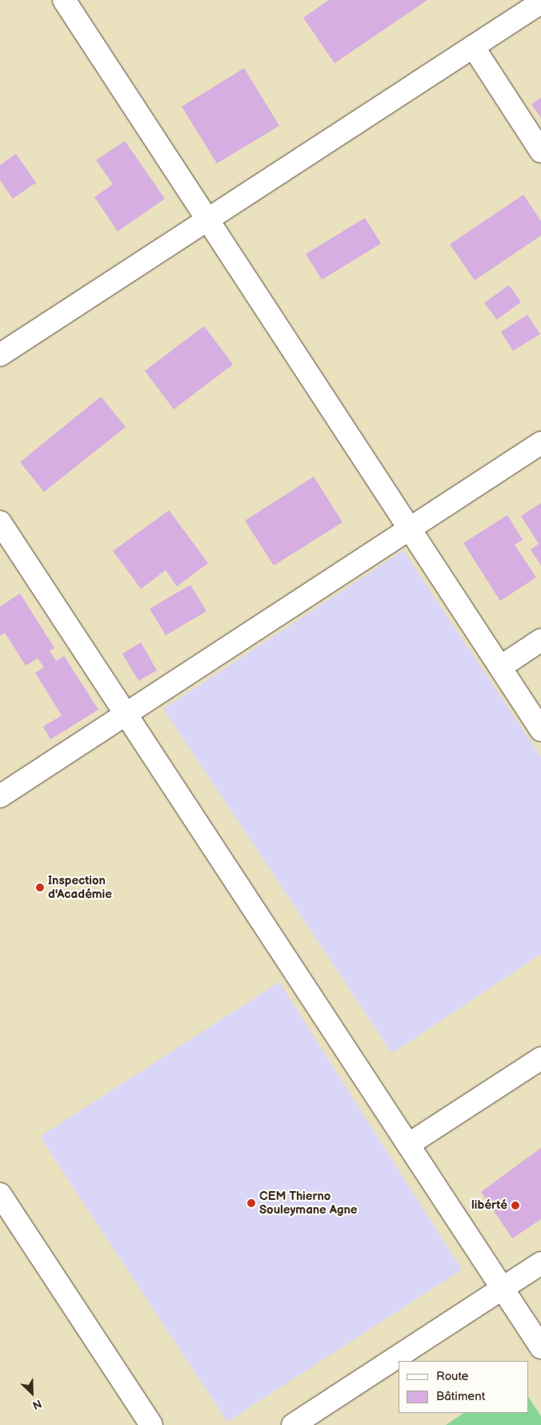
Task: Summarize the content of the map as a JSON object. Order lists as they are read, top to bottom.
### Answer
{
  "places": ["Inspection d'Académie", "CEM Thierno Souleymane Agne", "libérté"],
  "legend": ["Route", "Bâtiment"],
  "north": "bottom right"
}
